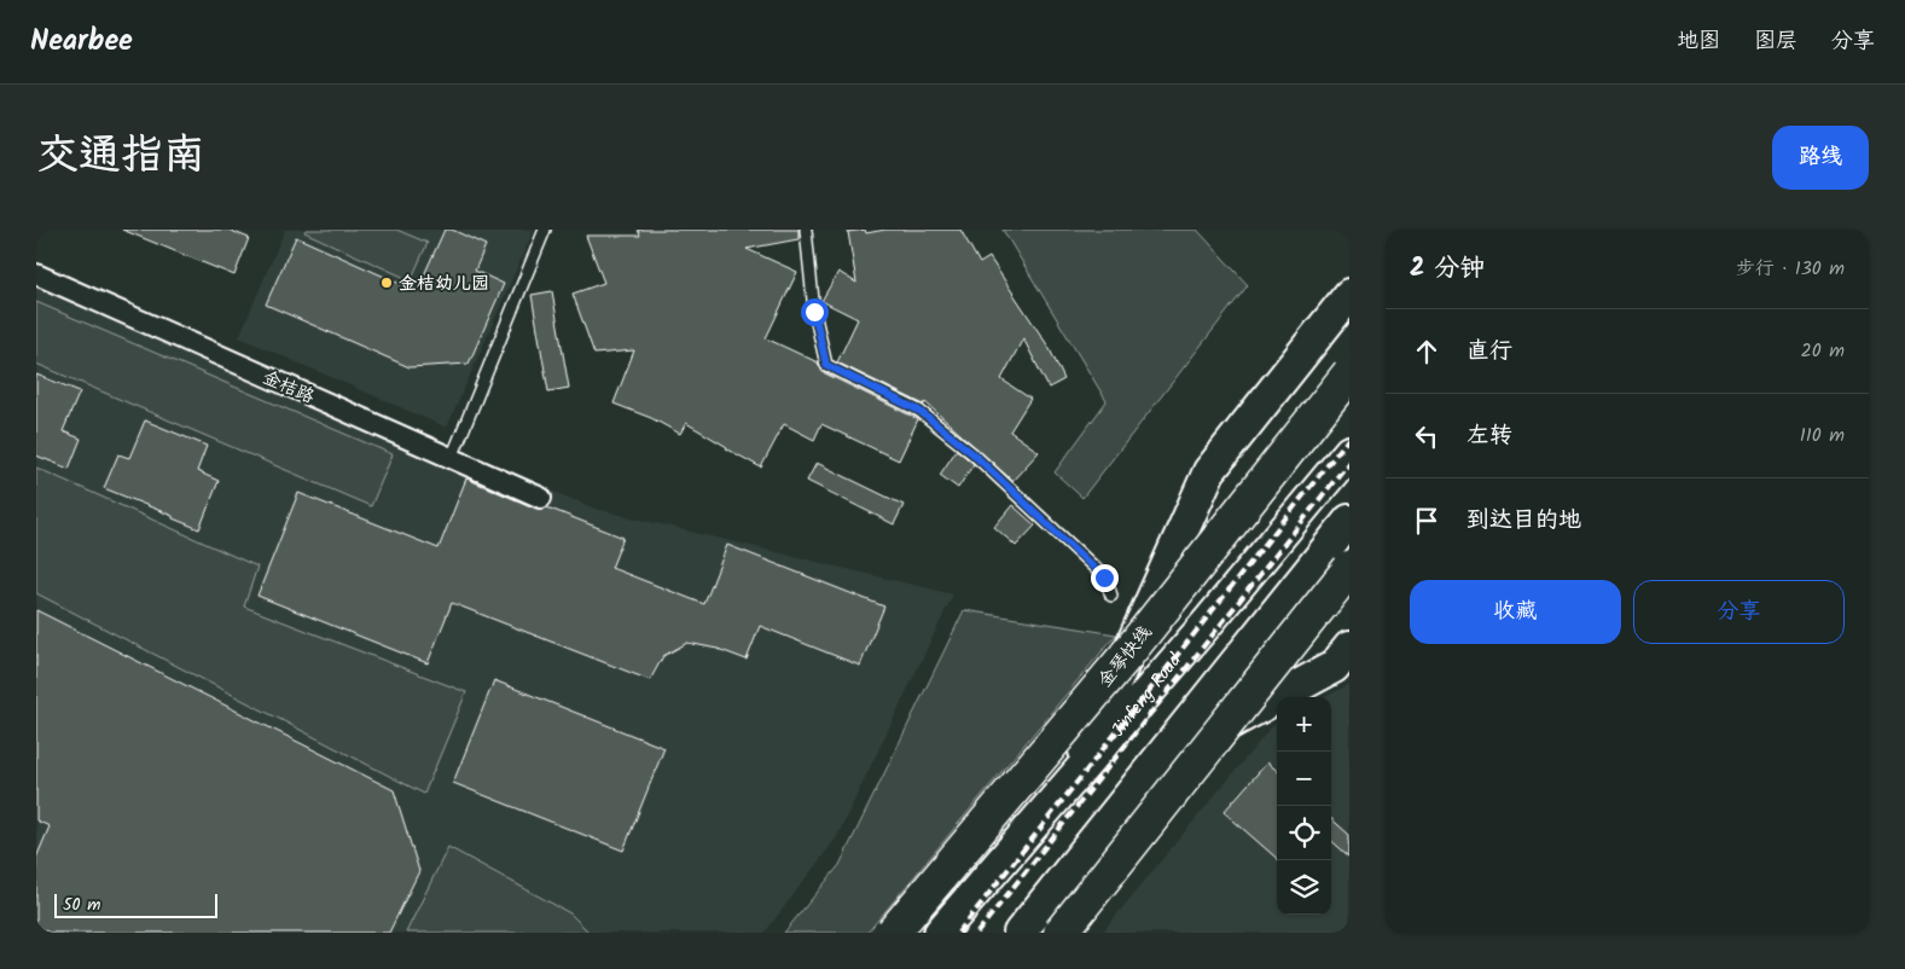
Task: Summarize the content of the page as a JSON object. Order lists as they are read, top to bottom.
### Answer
{
  "streets": {
    "highway": ["金琴快线"],
    "main road": ["Jinfeng Road"],
    "street": ["金桔路"]
  },
  "places": ["金桔幼儿园"],
  "scale_bar": "50 m",
  "page": {
    "header": "Nearbee",
    "nav": ["地图", "图层", "分享"],
    "title": "交通指南",
    "buttons": [
      "路线",
      ["收藏", "分享"]
    ],
    "heading": ["2 分钟", "步行 · 130 m"],
    "list": [
      ["直行", "20 m"],
      ["左转", "110 m"],
      "到达目的地"
    ],
    "map_buttons": ["+", "−"],
    "scale": "50 m"
  }
}
